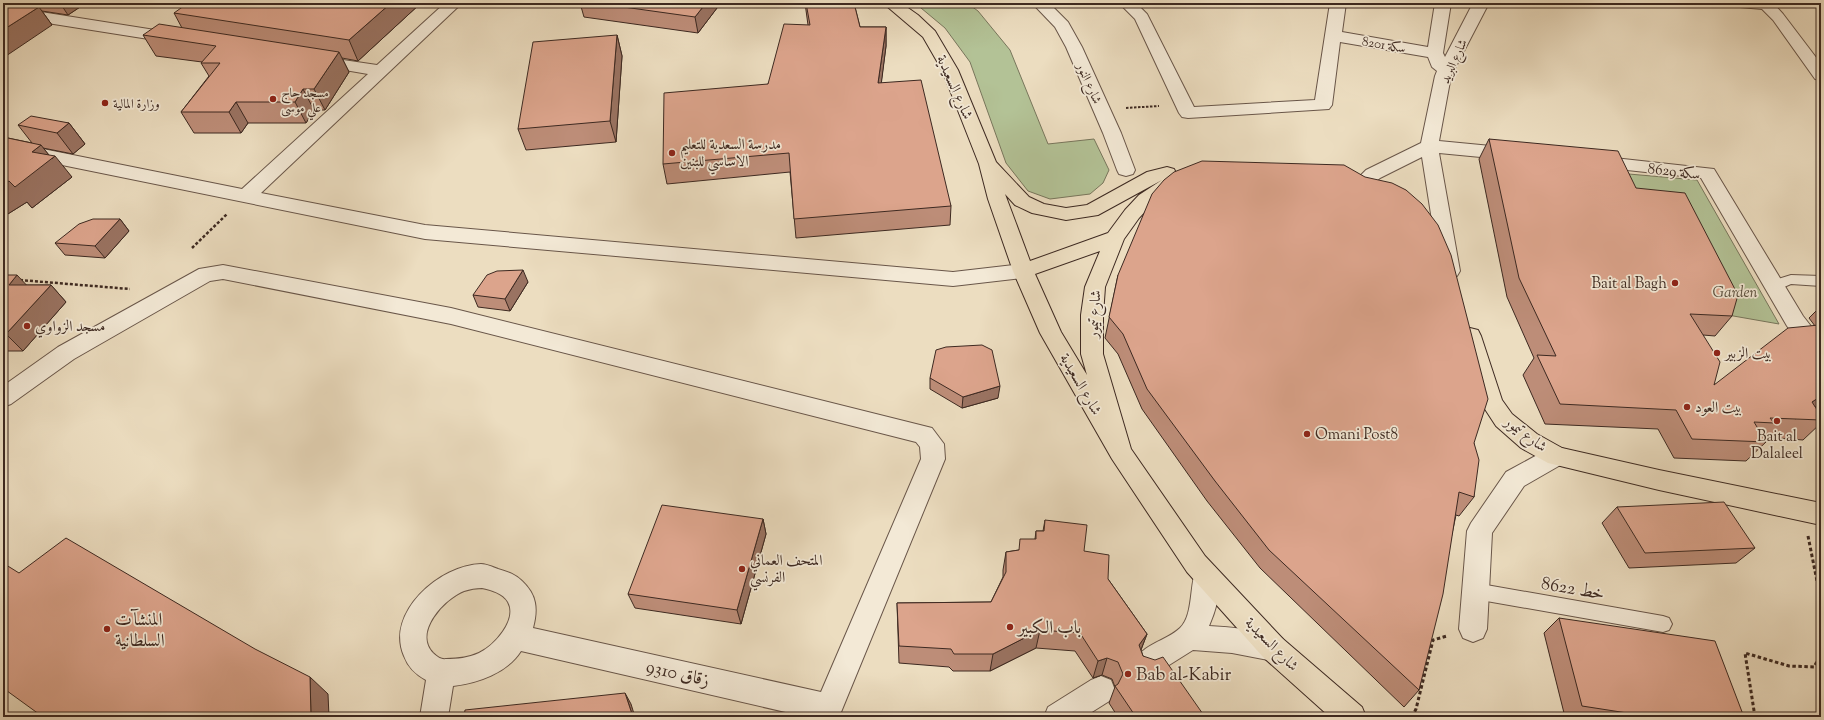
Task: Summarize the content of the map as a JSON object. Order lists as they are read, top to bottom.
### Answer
{
  "streets": {
    "main road": ["شارع السعيدية", "شارع تيمور"],
    "street": [
      "سكة 8201",
      "شارع البريد",
      "شارع النور",
      "سكة 8629",
      "زقاق 9310"
    ],
    "lane": ["8622 خط"]
  },
  "crossings": [
    ["شارع السعيدية", "شارع تيمور"]
  ],
  "parks": ["Garden"],
  "places": [
    "مسجد حاج علي موسى",
    "وزارة المالية",
    "مدرسة السعدية للتعليم الاساسي للبنين",
    "Bait al Bagh",
    "مسجد الزواوي",
    "بيت الزبير",
    "بيت العود",
    "Bait al Dalaleel",
    "Omani Post8",
    "المتحف العماني الفرنسي",
    "باب الکبیر",
    "المنشآت السلطانية",
    "Bab al-Kabir"
  ]
}
